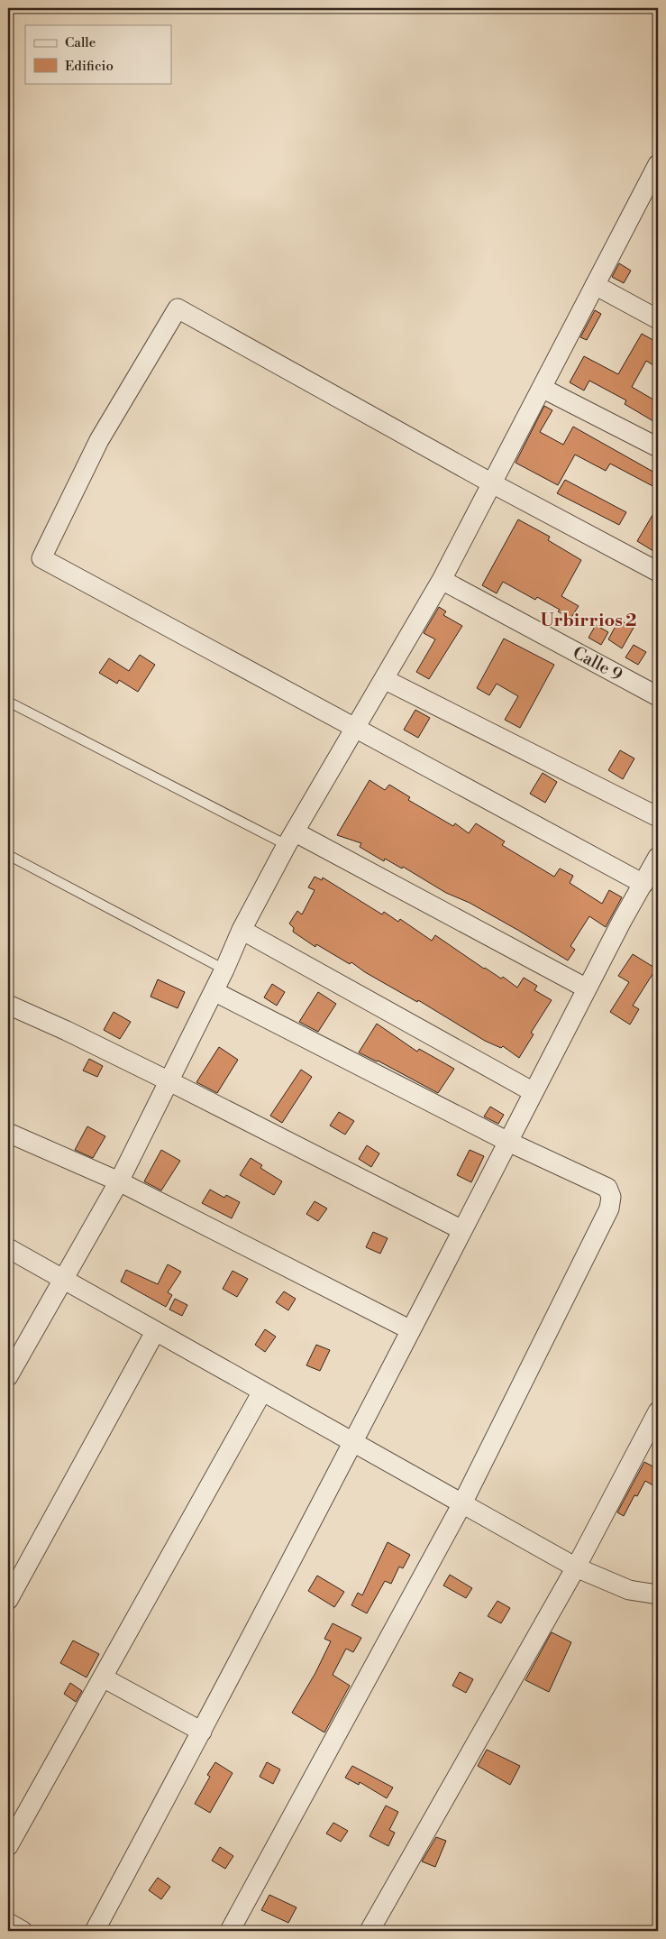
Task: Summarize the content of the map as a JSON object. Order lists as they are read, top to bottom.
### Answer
{
  "streets": {
    "street": ["Calle 9"]
  },
  "districts": ["Urbirrios 2"],
  "legend": ["Calle", "Edificio"]
}
